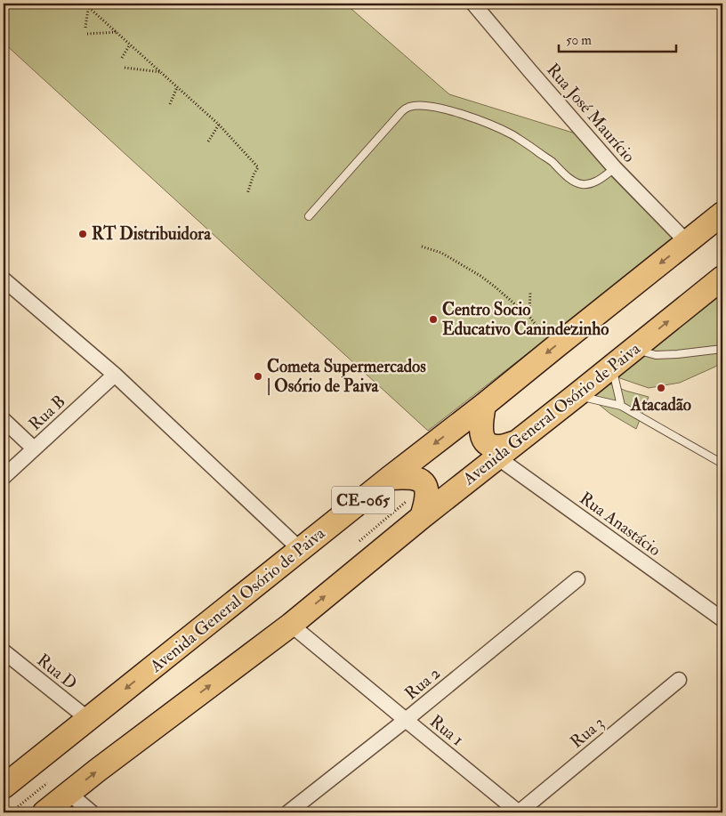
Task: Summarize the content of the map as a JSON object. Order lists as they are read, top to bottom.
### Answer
{
  "streets": {
    "main road": ["Avenida General Osório de Paiva", "CE-065"],
    "street": [
      "Rua José Maurício",
      "Rua B",
      "Rua Anastácio",
      "Rua D",
      "Rua 2",
      "Rua 1",
      "Rua 3"
    ]
  },
  "crossings": [
    ["Rua José Maurício", "Avenida General Osório de Paiva"],
    ["Avenida General Osório de Paiva", "Rua Anastácio"],
    ["Avenida General Osório de Paiva", "Rua D"],
    ["Avenida General Osório de Paiva", "Rua 1"],
    ["Rua 2", "Rua 1"],
    ["Rua 1", "Rua 3"]
  ],
  "places": [
    "RT Distribuidora",
    "Centro Socio Educativo Canindezinho",
    "Cometa Supermercados | Osório de Paiva",
    "Atacadão"
  ],
  "scale_bar": "50 m"
}
